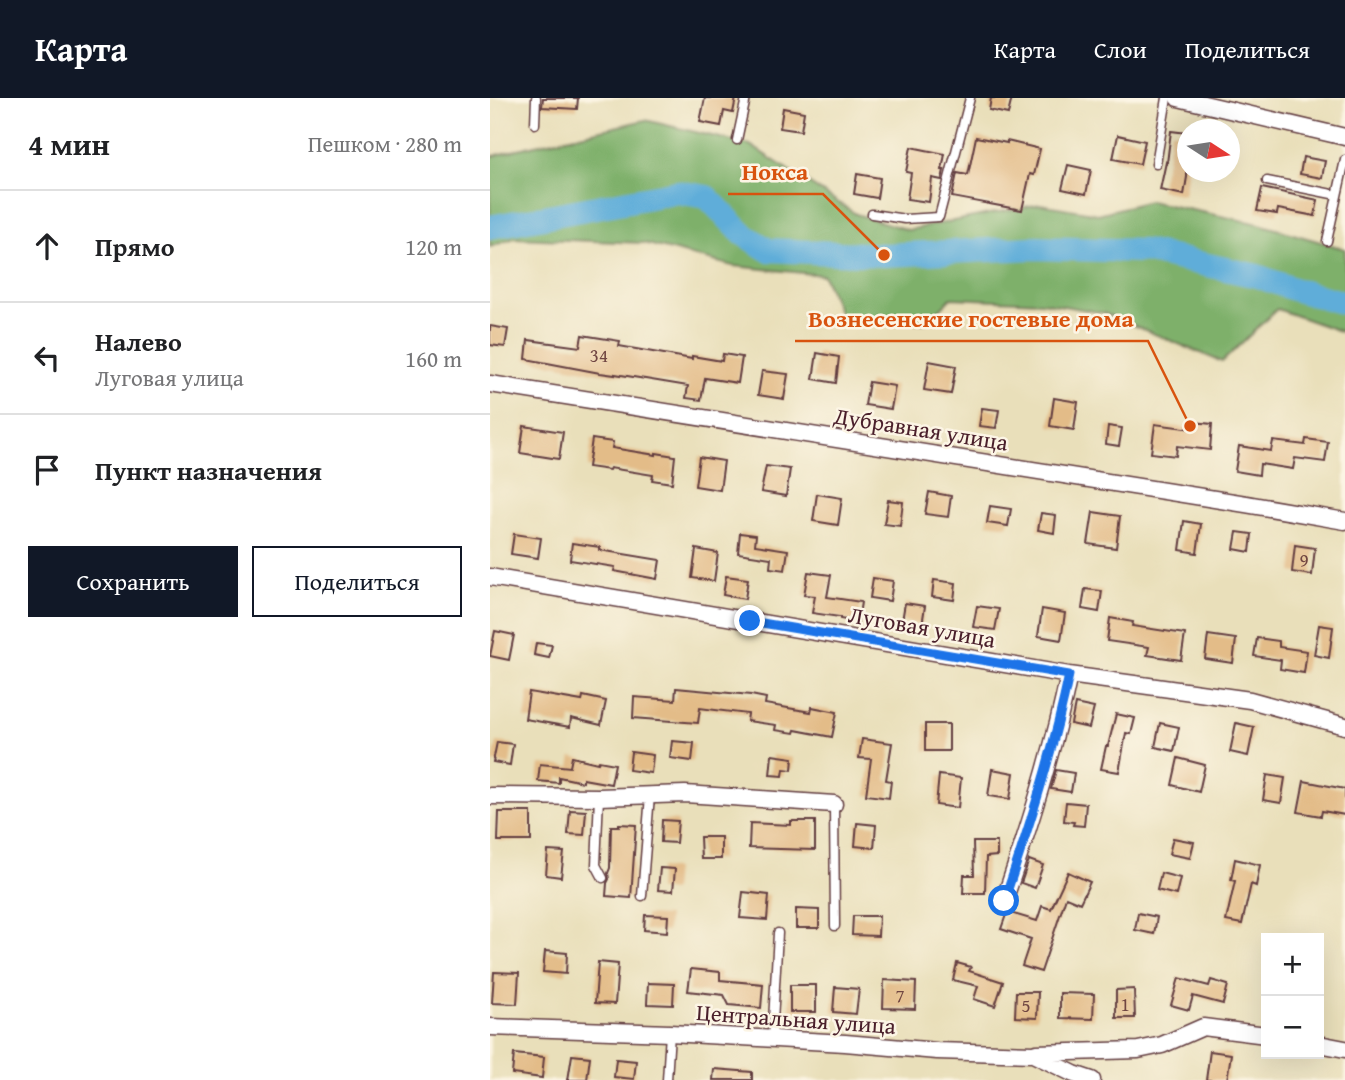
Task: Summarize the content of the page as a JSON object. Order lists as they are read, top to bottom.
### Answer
{
  "streets": {
    "street": ["Дубравная улица", "Луговая улица", "Центральная улица"]
  },
  "places": ["Нокса", "Вознесенские гостевые дома"],
  "house_numbers": [
    "34",
    "9",
    "7",
    "1",
    "5"
  ],
  "north": "right",
  "page": {
    "header": "Карта",
    "nav": ["Карта", "Слои", "Поделиться"],
    "heading": ["4 мин", "Пешком · 280 m"],
    "list": [
      ["Прямо", "120 m"],
      ["Налево", "Луговая улица", "160 m"],
      "Пункт назначения"
    ],
    "buttons": ["Сохранить", "Поделиться"],
    "map_buttons": ["+", "−"]
  }
}
